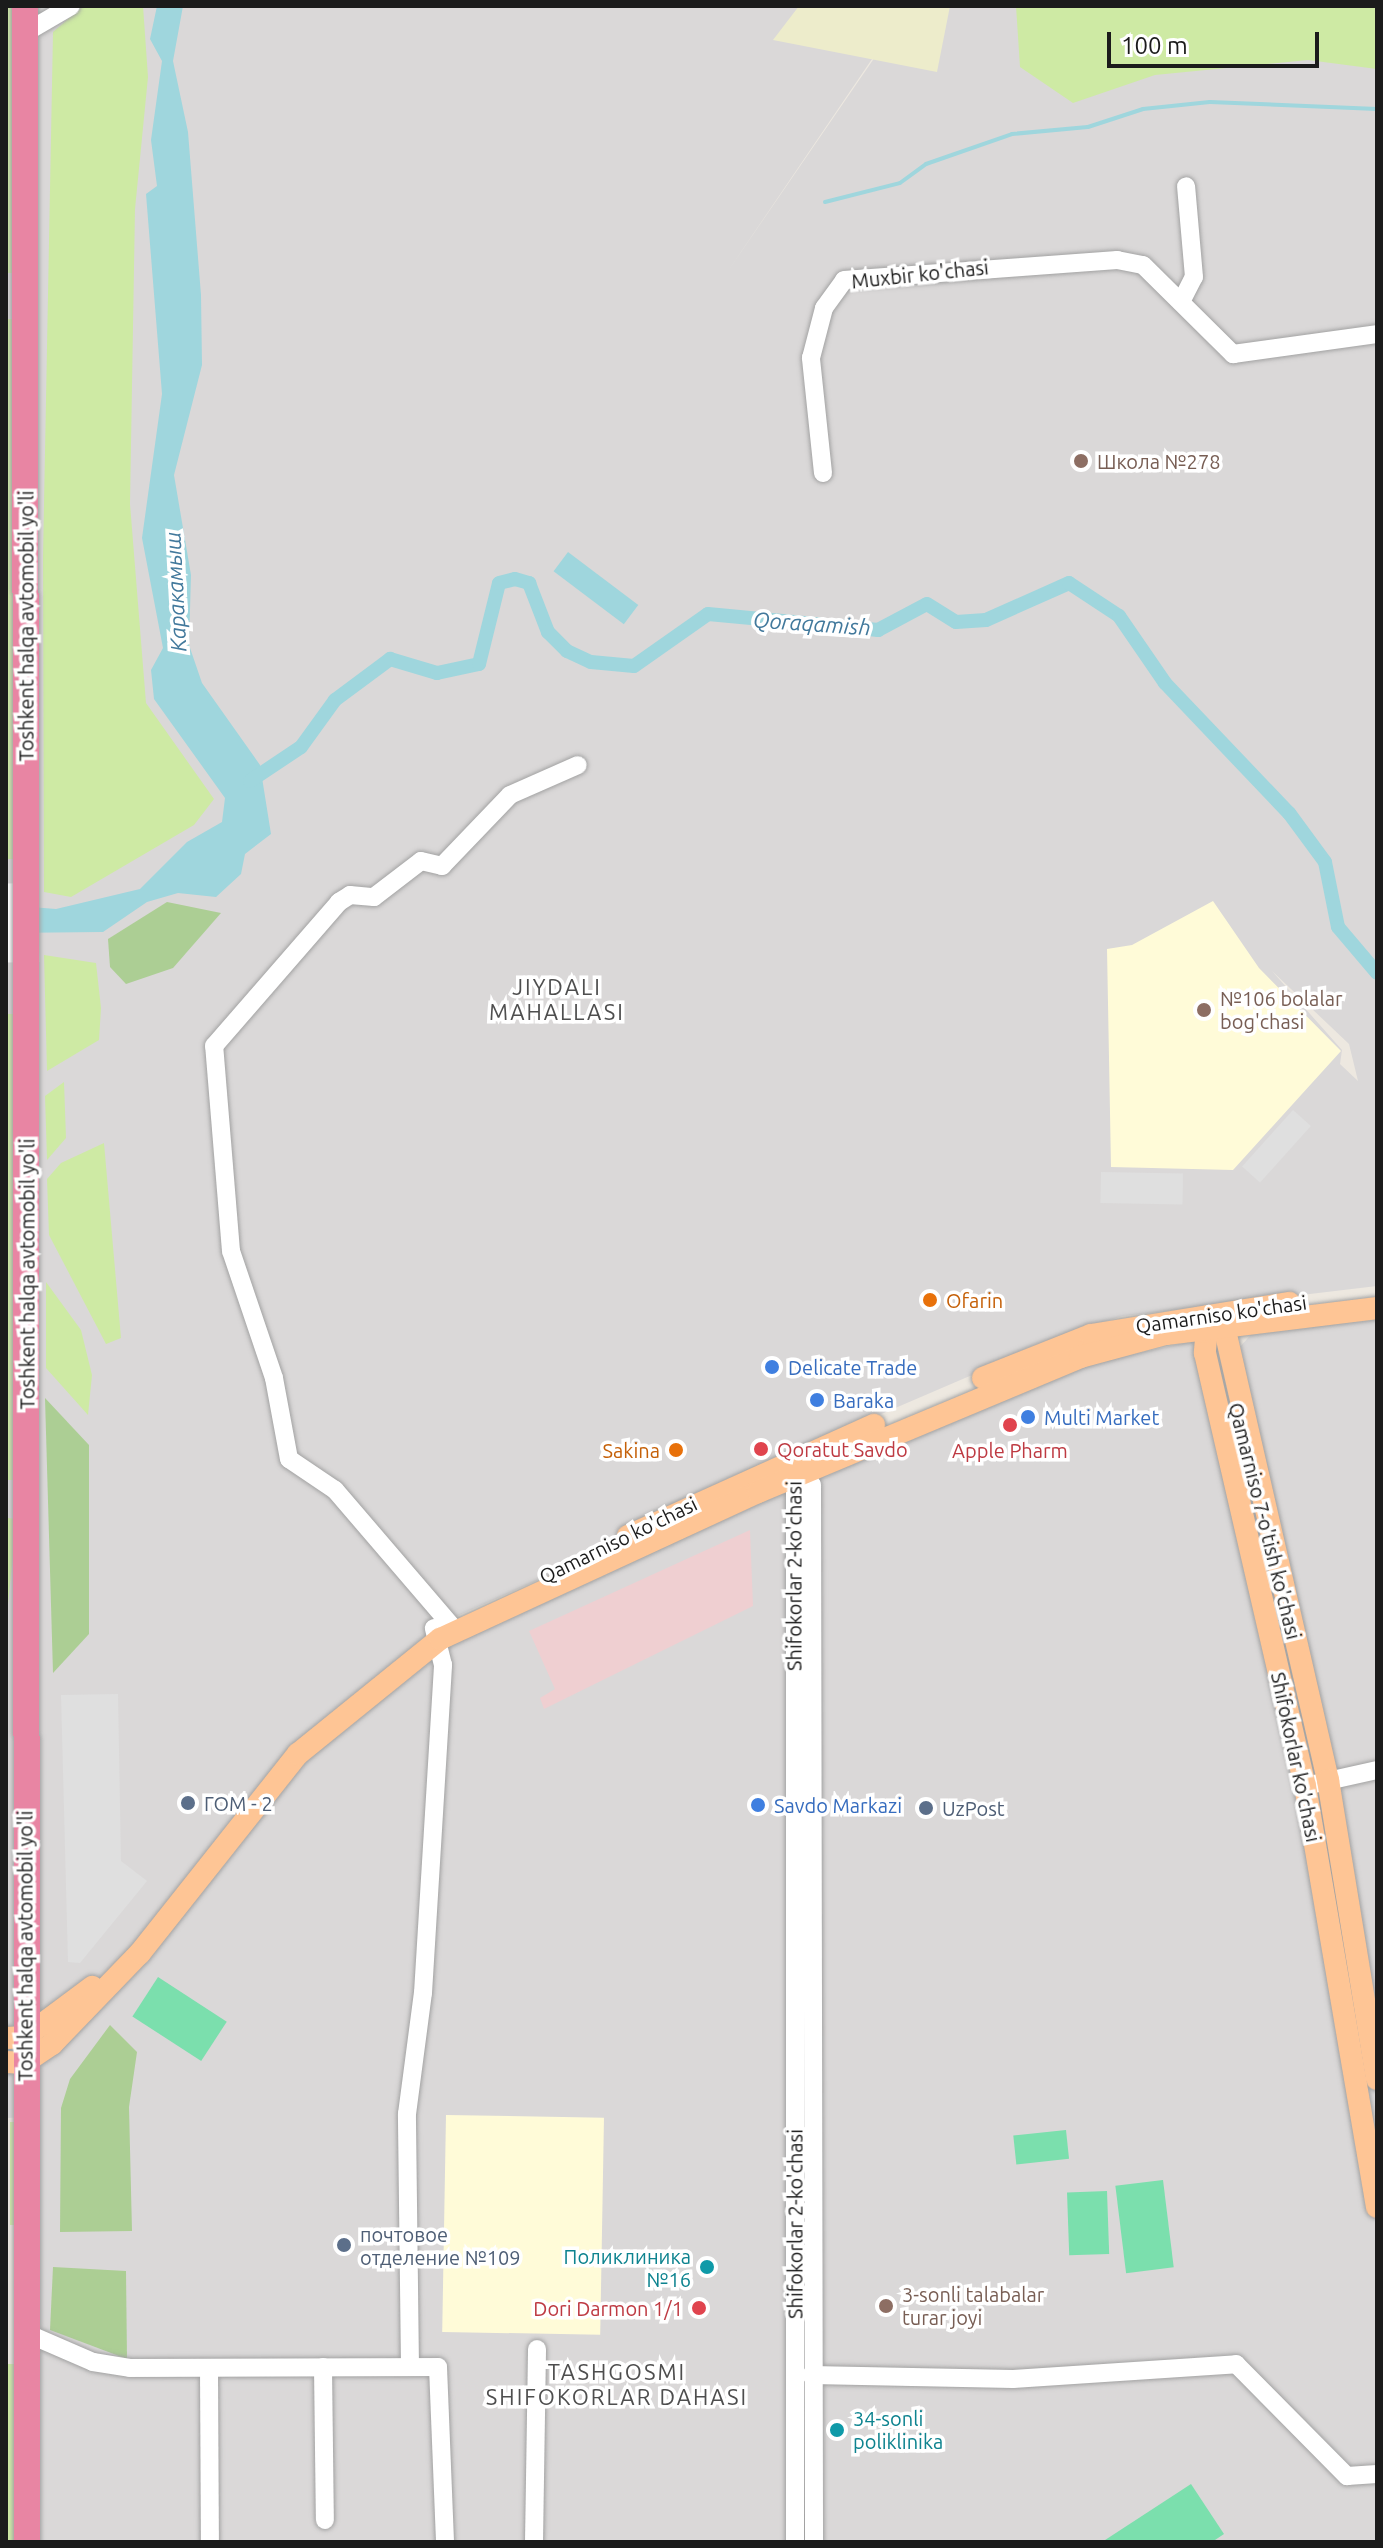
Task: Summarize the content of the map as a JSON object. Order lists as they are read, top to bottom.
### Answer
{
  "streets": {
    "highway": ["Toshkent halqa avtomobil yo'li"],
    "main road": ["Qamarniso ko'chasi", "Qamarniso 7-o'tish ko'chasi", "Shifokorlar ko'chasi"],
    "street": ["Muxbir ko'chasi", "Shifokorlar 2-ko'chasi"]
  },
  "crossings": [
    ["Toshkent halqa avtomobil yo'li", "Qamarniso ko'chasi"],
    ["Qamarniso ko'chasi", "Qamarniso 7-o'tish ko'chasi"],
    ["Qamarniso ko'chasi", "Shifokorlar 2-ko'chasi"],
    ["Qamarniso ko'chasi", "Shifokorlar ko'chasi"],
    ["Qamarniso 7-o'tish ko'chasi", "Shifokorlar ko'chasi"]
  ],
  "districts": ["JIYDALI MAHALLASI", "TASHGOSMI SHIFOKORLAR DAHASI"],
  "water": ["Каракамыш", "Qoraqamish"],
  "places": [
    "Школа №278",
    "№106 bolalar bog'chasi",
    "Ofarin",
    "Delicate Trade",
    "Baraka",
    "Multi Market",
    "Apple Pharm",
    "Qoratut Savdo",
    "Sakina",
    "ГОМ - 2",
    "Savdo Markazi",
    "UzPost",
    "почтовое отделение №109",
    "Поликлиника №16",
    "3-sonli talabalar turar joyi",
    "Dori Darmon 1/1",
    "34-sonli poliklinika"
  ],
  "scale_bar": "100 m"
}
